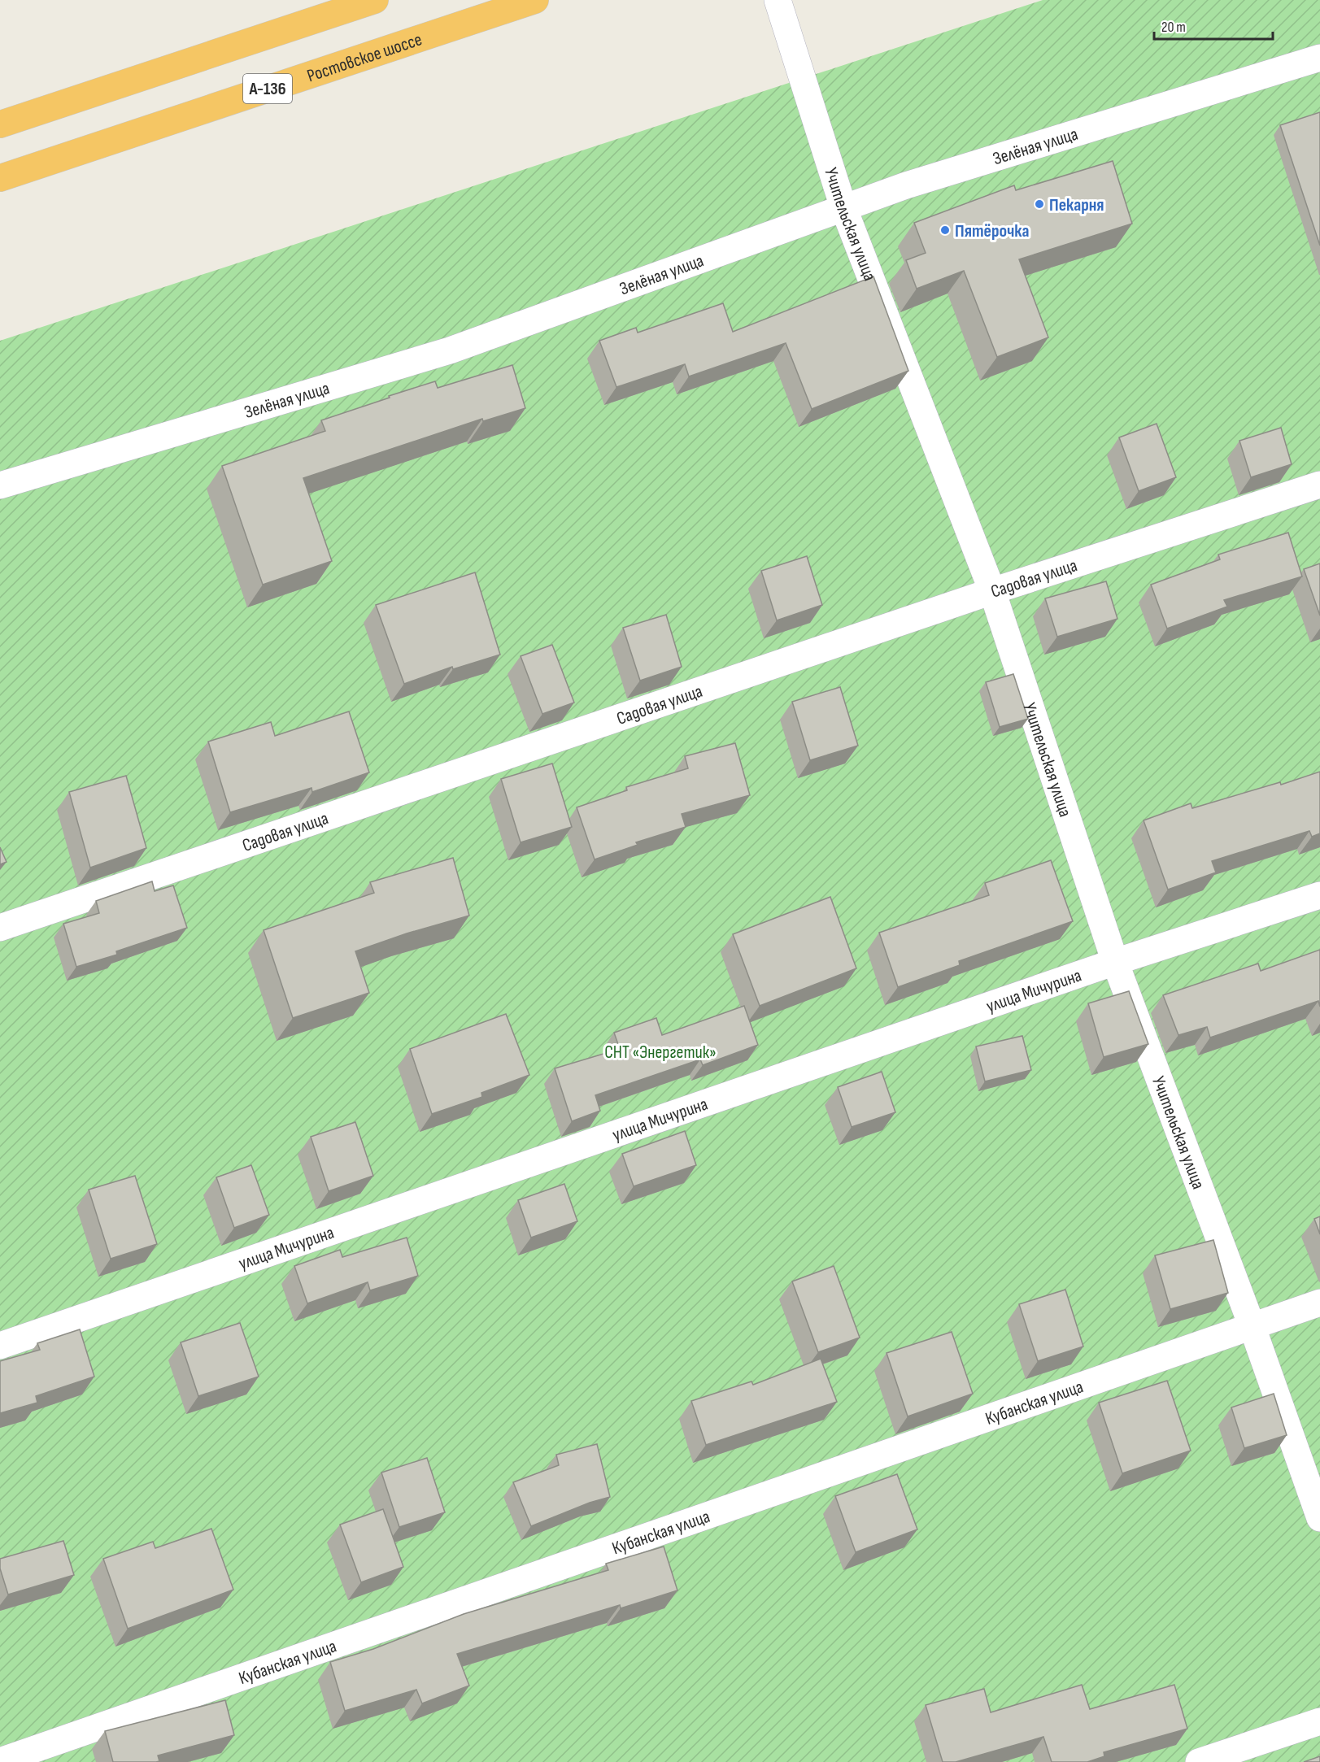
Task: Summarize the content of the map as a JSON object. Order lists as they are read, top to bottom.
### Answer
{
  "streets": {
    "highway": ["Ростовское шоссе", "А-136"],
    "street": [
      "Зелёная улица",
      "Учительская улица",
      "Садовая улица",
      "улица Мичурина",
      "Кубанская улица"
    ]
  },
  "crossings": [
    ["Зелёная улица", "Учительская улица"],
    ["Учительская улица", "Садовая улица"],
    ["Учительская улица", "улица Мичурина"],
    ["Учительская улица", "Кубанская улица"]
  ],
  "parks": ["СНТ «Энергетик»"],
  "places": ["Пекарня", "Пятёрочка"],
  "scale_bar": "20 m"
}
